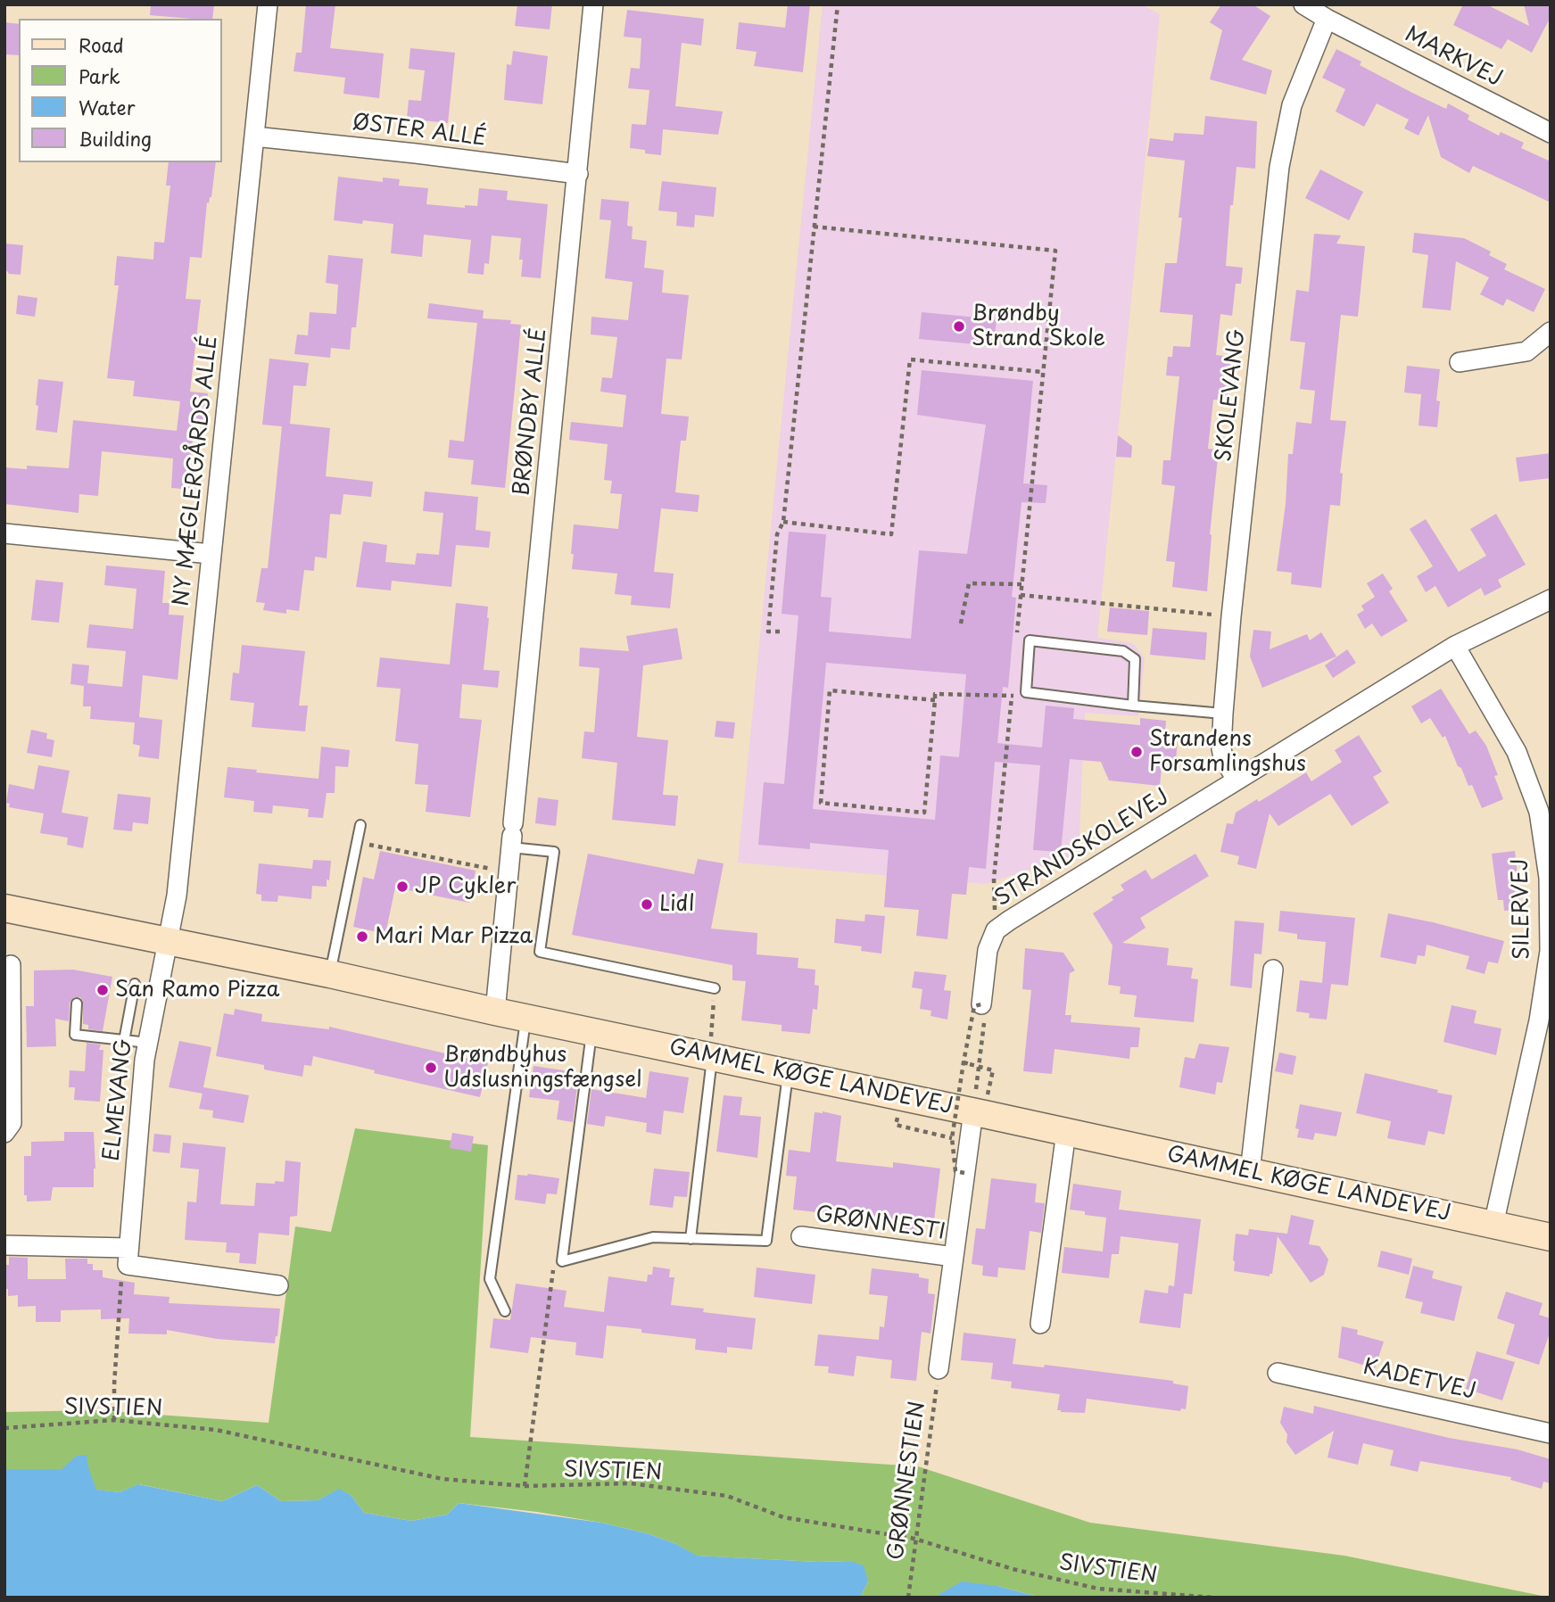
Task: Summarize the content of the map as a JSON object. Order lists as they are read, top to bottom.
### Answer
{
  "streets": {
    "main road": ["GAMMEL KØGE LANDEVEJ"],
    "street": [
      "MARKVEJ",
      "ØSTER ALLÉ",
      "SKOLEVANG",
      "BRØNDBY ALLÉ",
      "NY MÆGLERGÅRDS ALLÉ",
      "STRANDSKOLEVEJ",
      "SILERVEJ",
      "ELMEVANG",
      "GRØNNESTI",
      "KADETVEJ"
    ],
    "path": ["SIVSTIEN", "GRØNNESTIEN"]
  },
  "crossings": [
    ["MARKVEJ", "SKOLEVANG"],
    ["ØSTER ALLÉ", "BRØNDBY ALLÉ"],
    ["ØSTER ALLÉ", "NY MÆGLERGÅRDS ALLÉ"],
    ["SKOLEVANG", "STRANDSKOLEVEJ"],
    ["BRØNDBY ALLÉ", "GAMMEL KØGE LANDEVEJ"],
    ["NY MÆGLERGÅRDS ALLÉ", "GAMMEL KØGE LANDEVEJ"],
    ["NY MÆGLERGÅRDS ALLÉ", "ELMEVANG"],
    ["STRANDSKOLEVEJ", "SILERVEJ"],
    ["SILERVEJ", "GAMMEL KØGE LANDEVEJ"],
    ["GAMMEL KØGE LANDEVEJ", "ELMEVANG"],
    ["GAMMEL KØGE LANDEVEJ", "GRØNNESTI"],
    ["GRØNNESTI", "GRØNNESTIEN"],
    ["SIVSTIEN", "GRØNNESTIEN"]
  ],
  "places": [
    "Brøndby Strand Skole",
    "Strandens Forsamlingshus",
    "JP Cykler",
    "Lidl",
    "Mari Mar Pizza",
    "San Ramo Pizza",
    "Brøndbyhus Udslusningsfængsel"
  ],
  "legend": [
    "Road",
    "Park",
    "Water",
    "Building"
  ]
}
